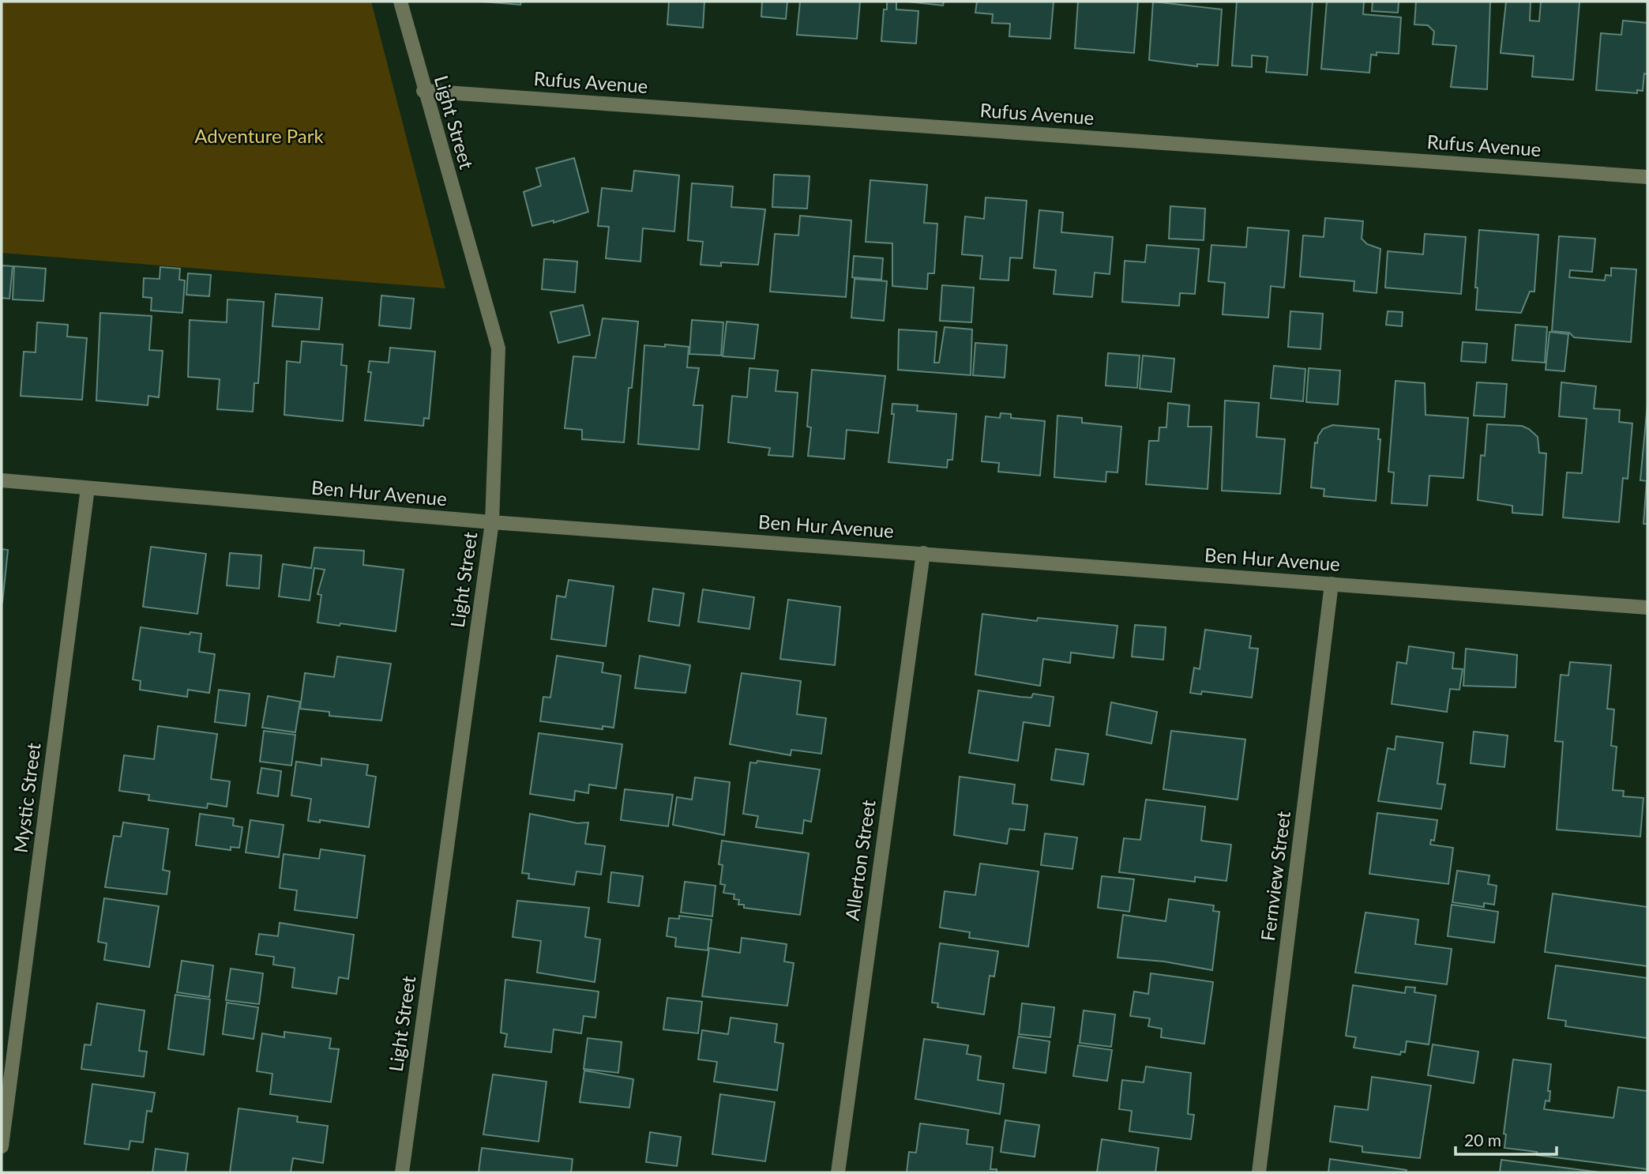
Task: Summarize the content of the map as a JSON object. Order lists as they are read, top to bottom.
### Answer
{
  "streets": {
    "street": [
      "Rufus Avenue",
      "Light Street",
      "Ben Hur Avenue",
      "Mystic Street",
      "Allerton Street",
      "Fernview Street"
    ]
  },
  "crossings": [
    ["Rufus Avenue", "Light Street"],
    ["Light Street", "Ben Hur Avenue"],
    ["Ben Hur Avenue", "Mystic Street"],
    ["Ben Hur Avenue", "Allerton Street"],
    ["Ben Hur Avenue", "Fernview Street"]
  ],
  "parks": ["Adventure Park"],
  "scale_bar": "20 m"
}
